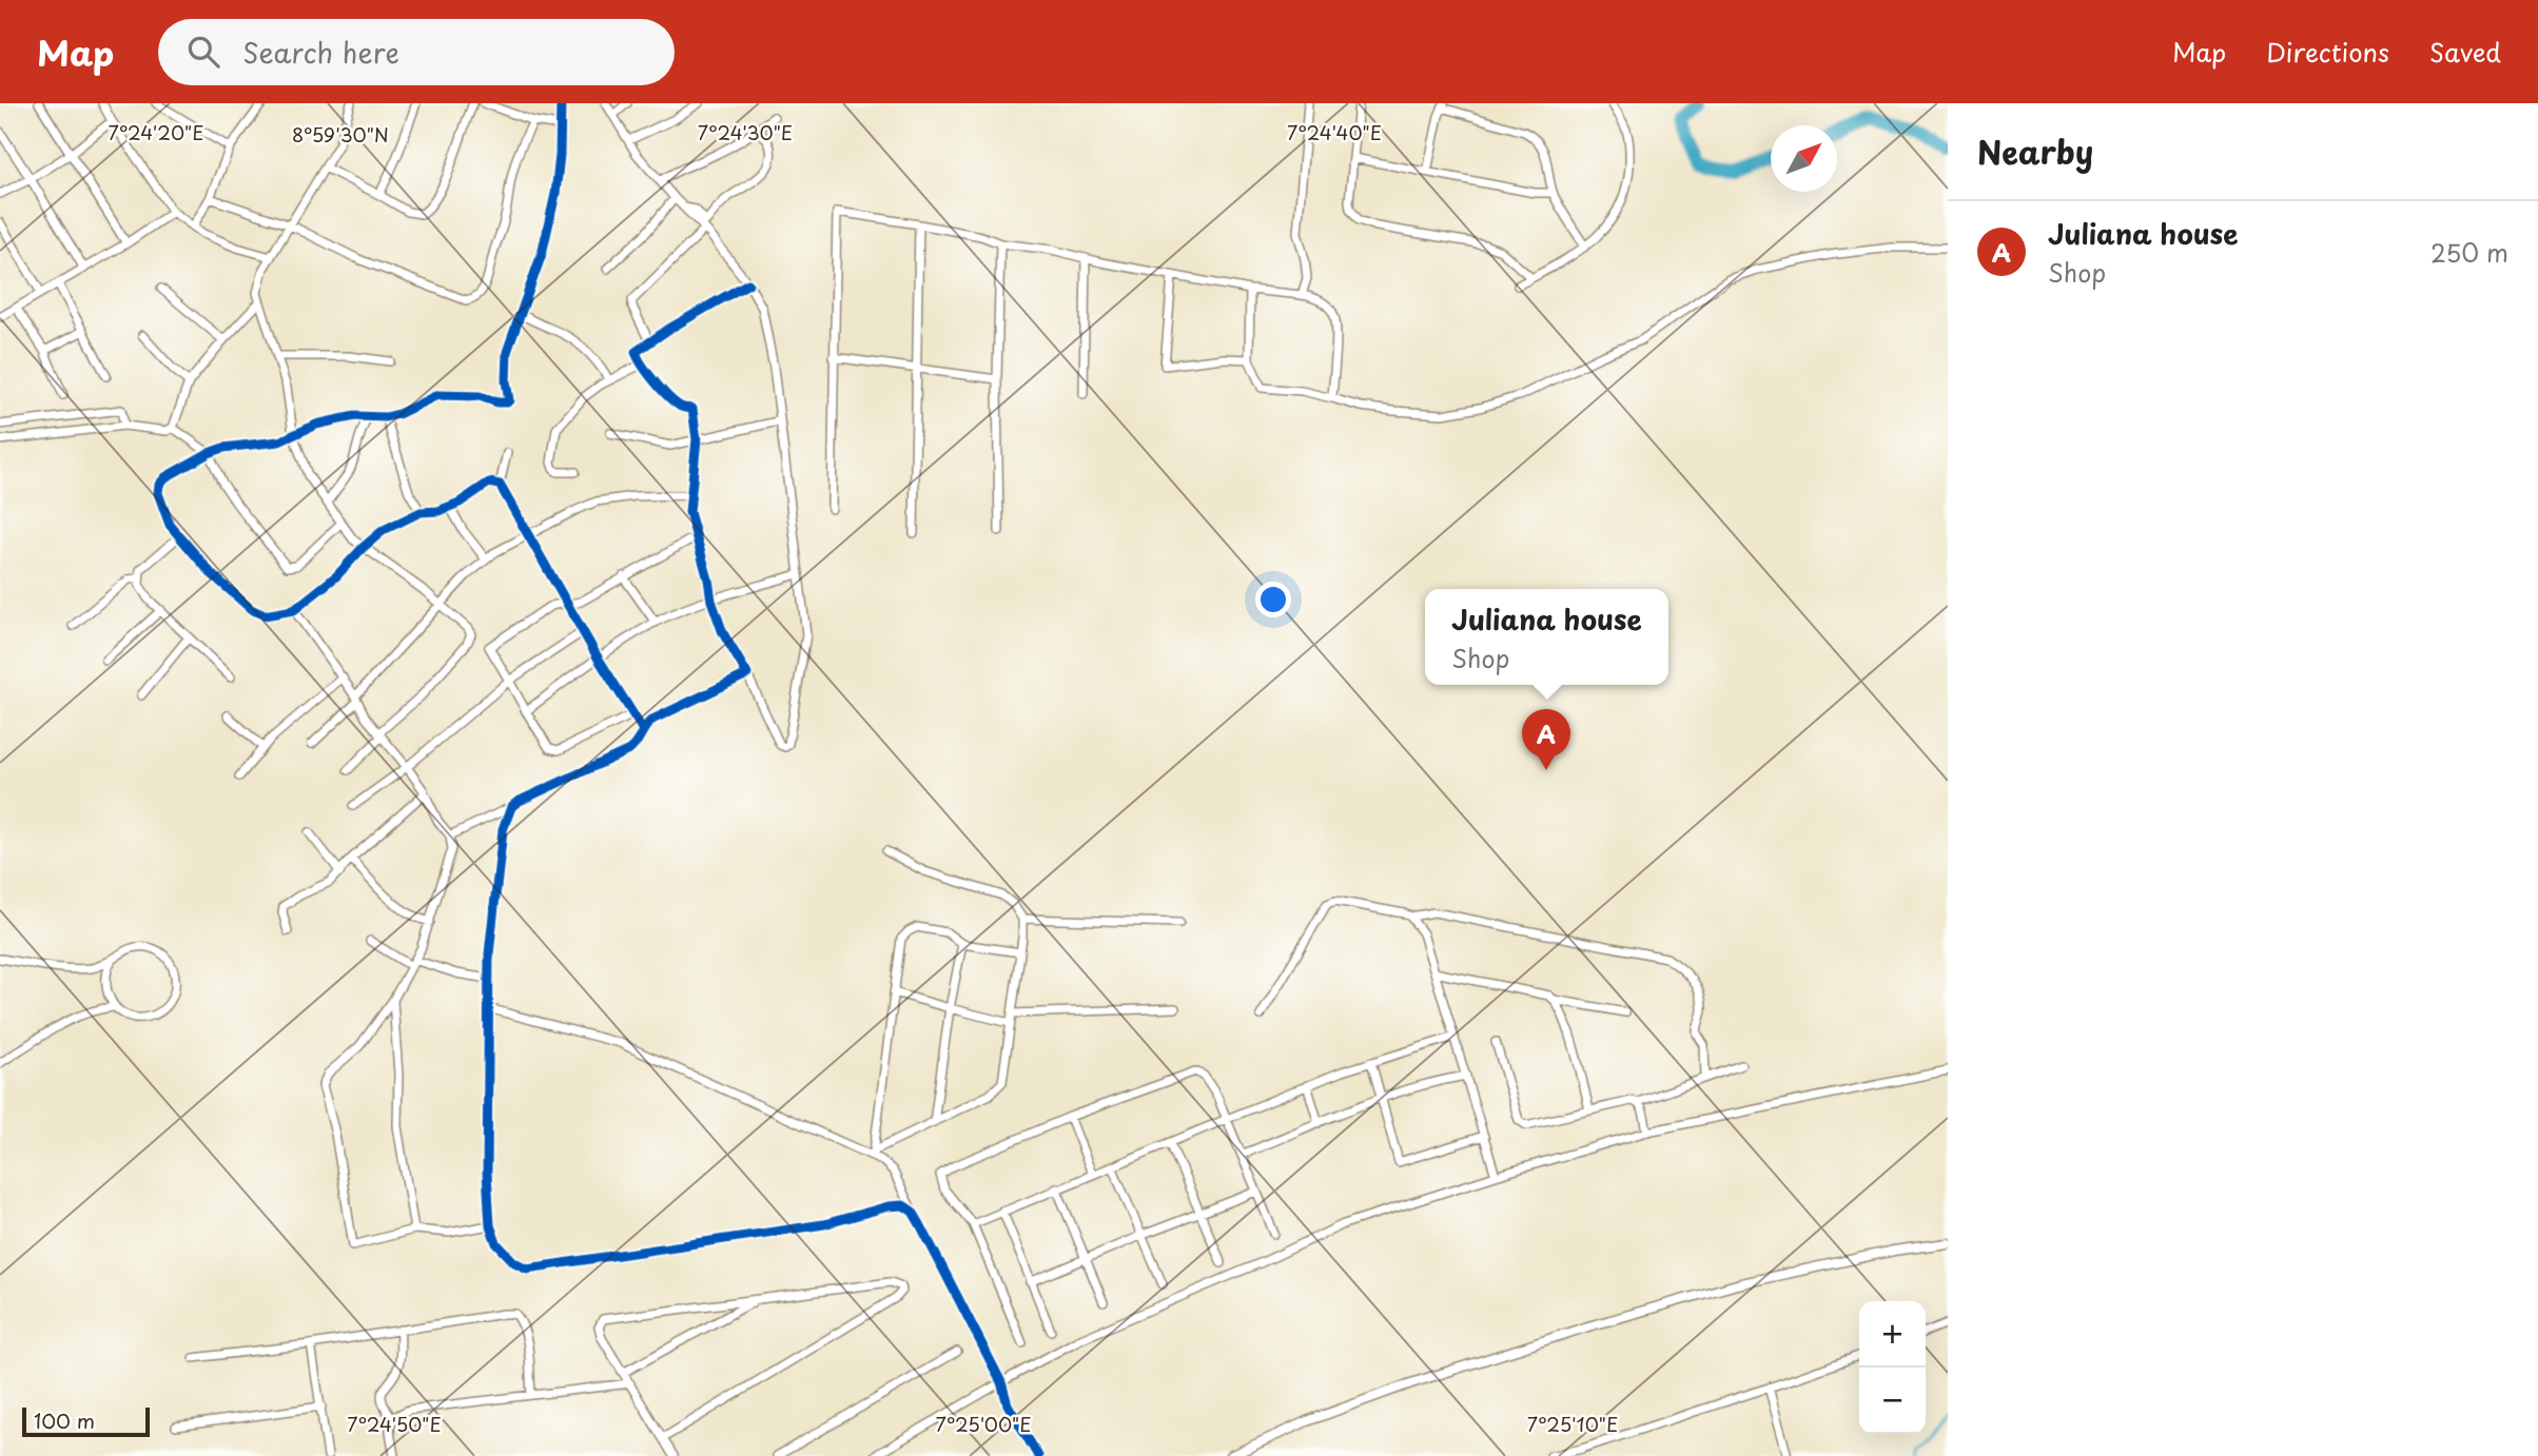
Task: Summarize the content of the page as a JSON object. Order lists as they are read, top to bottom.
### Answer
{
  "scale_bar": "100 m",
  "north": "top right",
  "page": {
    "header": "Map",
    "search": "Search here",
    "nav": ["Map", "Directions", "Saved"],
    "heading": "Nearby",
    "list": [
      {
        "mark": "A",
        "name": "Juliana house",
        "note": "Shop",
        "value": "250 m"
      }
    ],
    "popup": ["Juliana house", "Shop"],
    "pins": "A",
    "map_buttons": ["+", "−"],
    "scale": "100 m"
  },
  "coordinates": [
    "7°24'20\"E",
    "7°24'30\"E",
    "7°24'40\"E",
    "8°59'30\"N",
    "7°24'50\"E",
    "7°25'00\"E",
    "7°25'10\"E"
  ]
}
